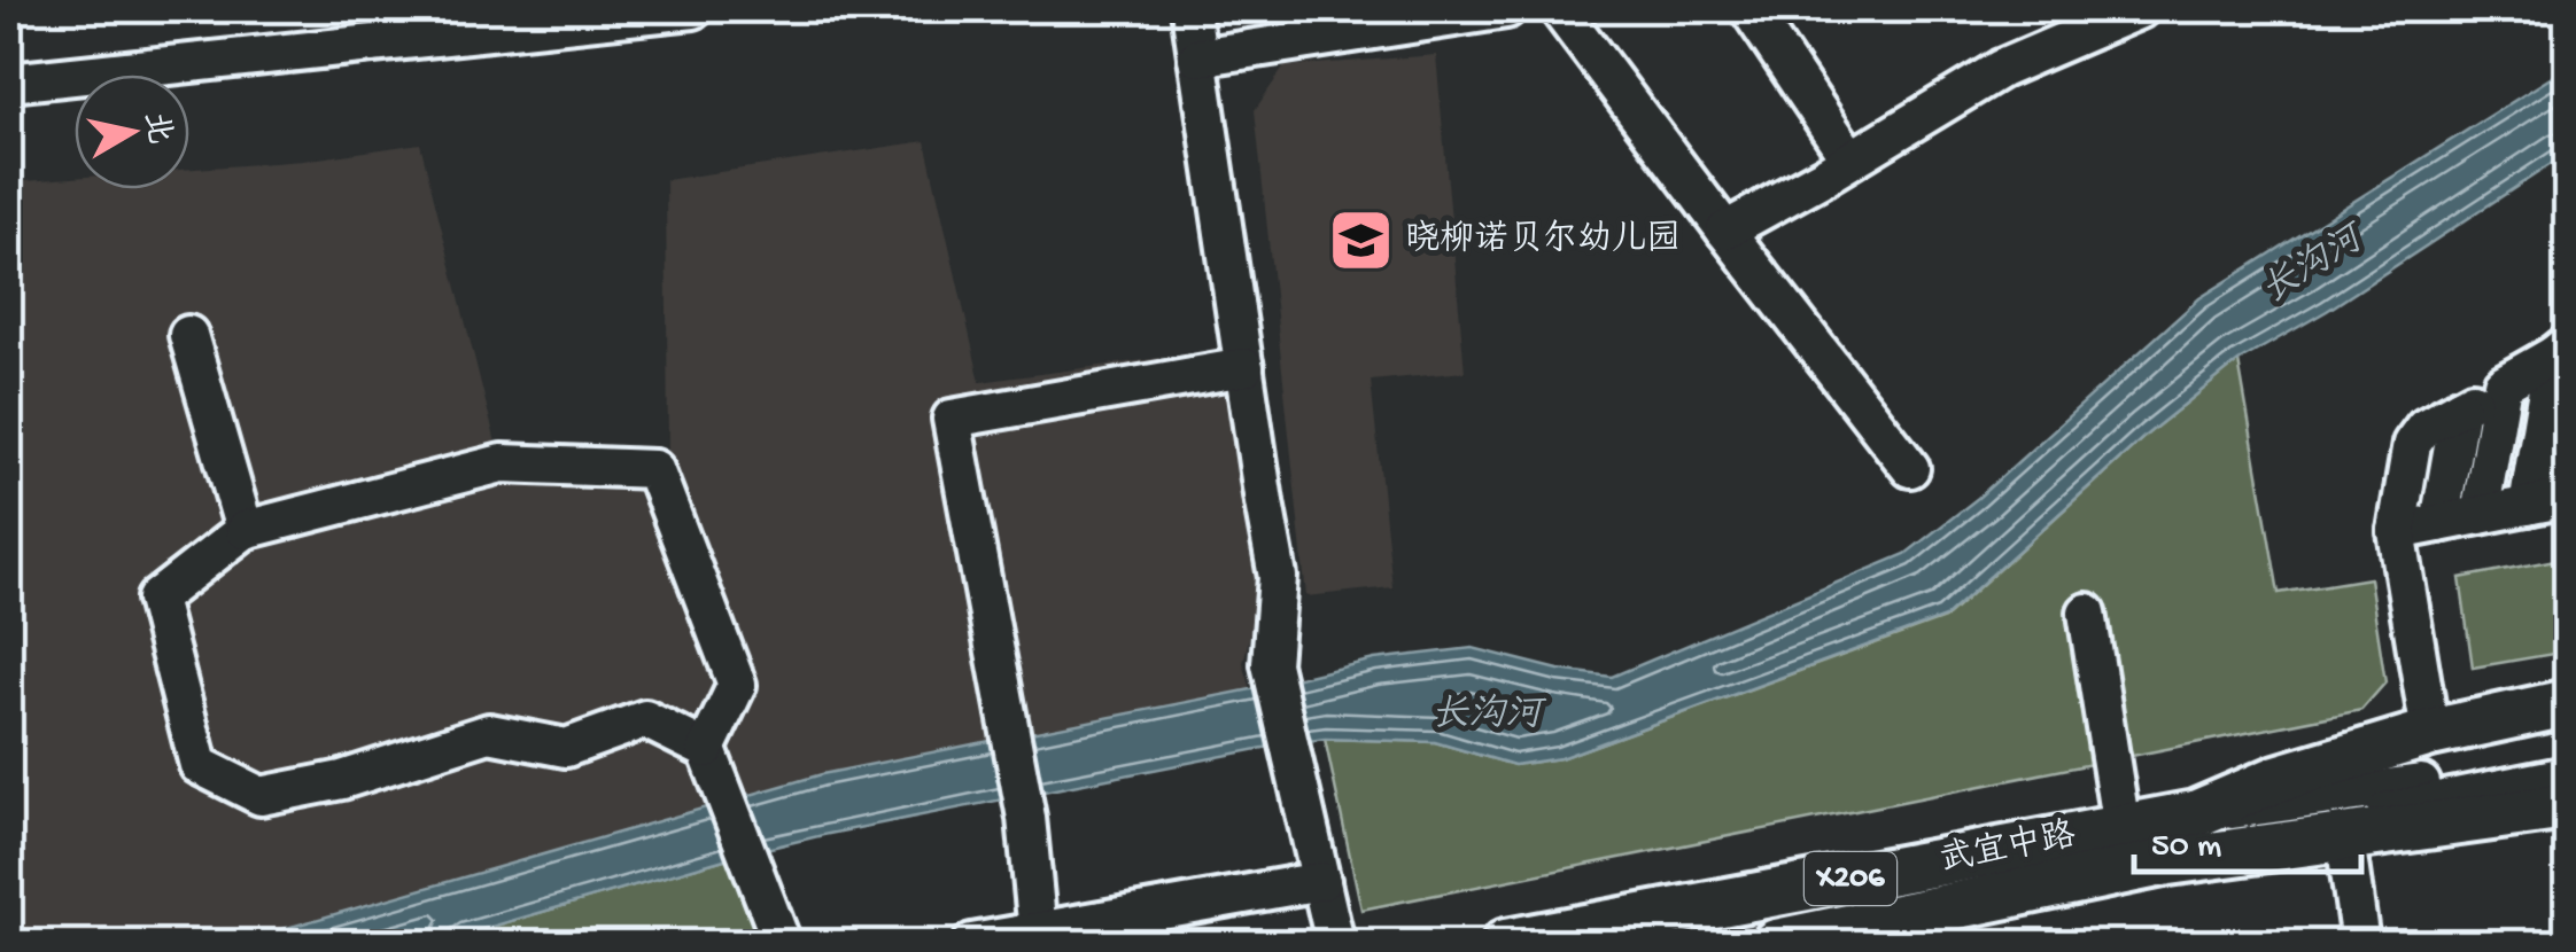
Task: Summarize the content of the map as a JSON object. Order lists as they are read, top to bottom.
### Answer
{
  "streets": {
    "main road": ["武宜中路", "X206"]
  },
  "water": ["长沟河"],
  "places": {
    "school or university": ["晓柳诺贝尔幼儿园"]
  },
  "scale_bar": "50 m",
  "north": "right"
}
